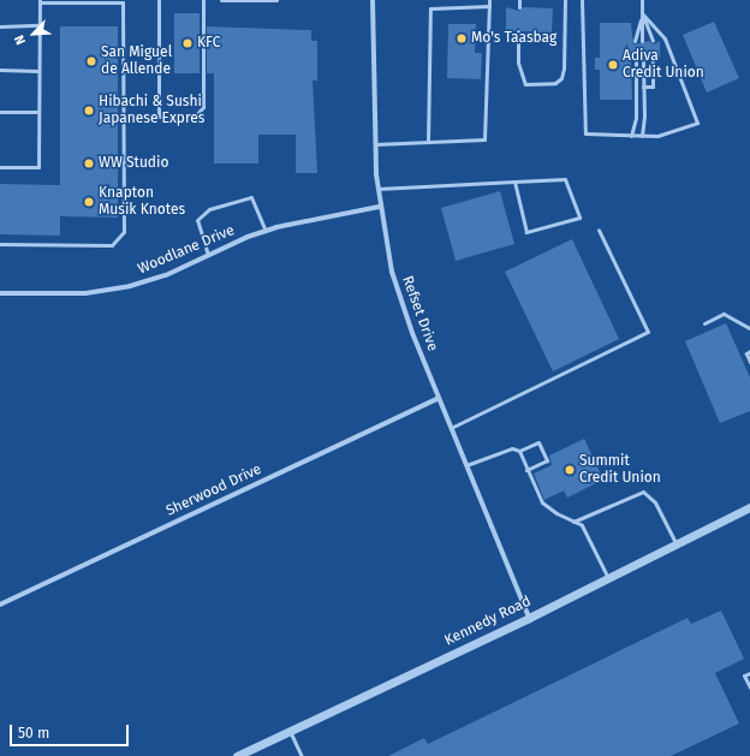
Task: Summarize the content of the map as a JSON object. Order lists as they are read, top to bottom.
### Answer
{
  "streets": {
    "street": [
      "Woodlane Drive",
      "Refset Drive",
      "Sherwood Drive",
      "Kennedy Road"
    ]
  },
  "crossings": [
    ["Woodlane Drive", "Refset Drive"],
    ["Refset Drive", "Sherwood Drive"],
    ["Refset Drive", "Kennedy Road"]
  ],
  "places": [
    "Mo's Taasbag",
    "KFC",
    "San Miguel de Allende",
    "Adiva Credit Union",
    "Hibachi & Sushi Japanese Expres",
    "WW Studio",
    "Knapton Musik Knotes",
    "Summit Credit Union"
  ],
  "scale_bar": "50 m",
  "north": "bottom left"
}
